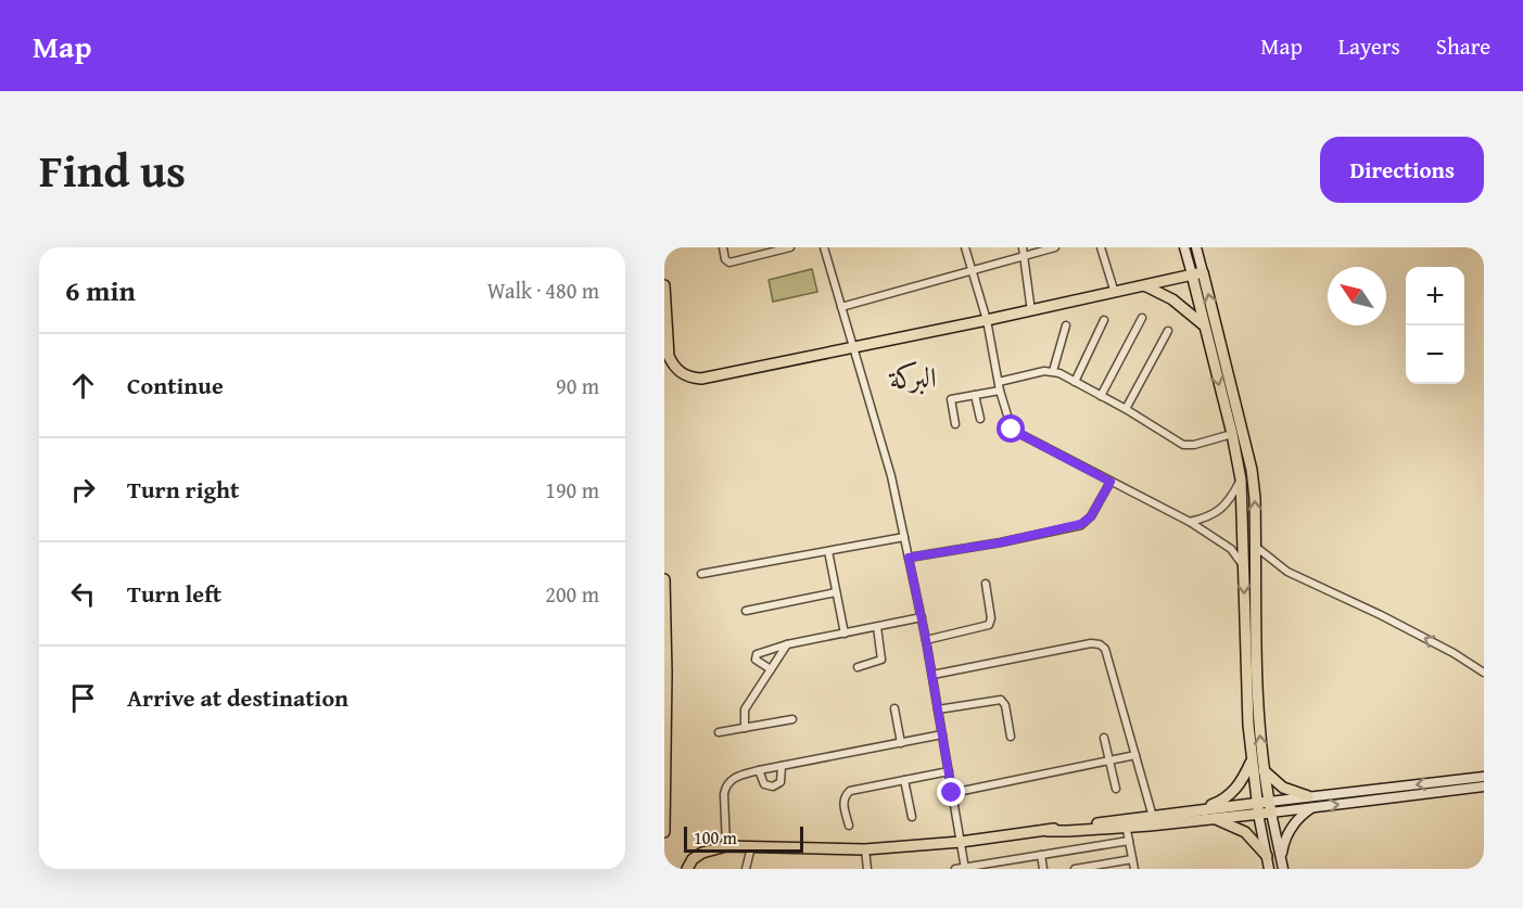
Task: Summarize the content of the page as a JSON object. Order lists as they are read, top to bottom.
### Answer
{
  "districts": ["البركة"],
  "scale_bar": "100 m",
  "north": "top left",
  "page": {
    "header": "Map",
    "nav": ["Map", "Layers", "Share"],
    "title": "Find us",
    "buttons": "Directions",
    "heading": ["6 min", "Walk · 480 m"],
    "map_buttons": ["+", "−"],
    "list": [
      ["Continue", "90 m"],
      ["Turn right", "190 m"],
      ["Turn left", "200 m"],
      "Arrive at destination"
    ],
    "scale": "100 m"
  }
}
